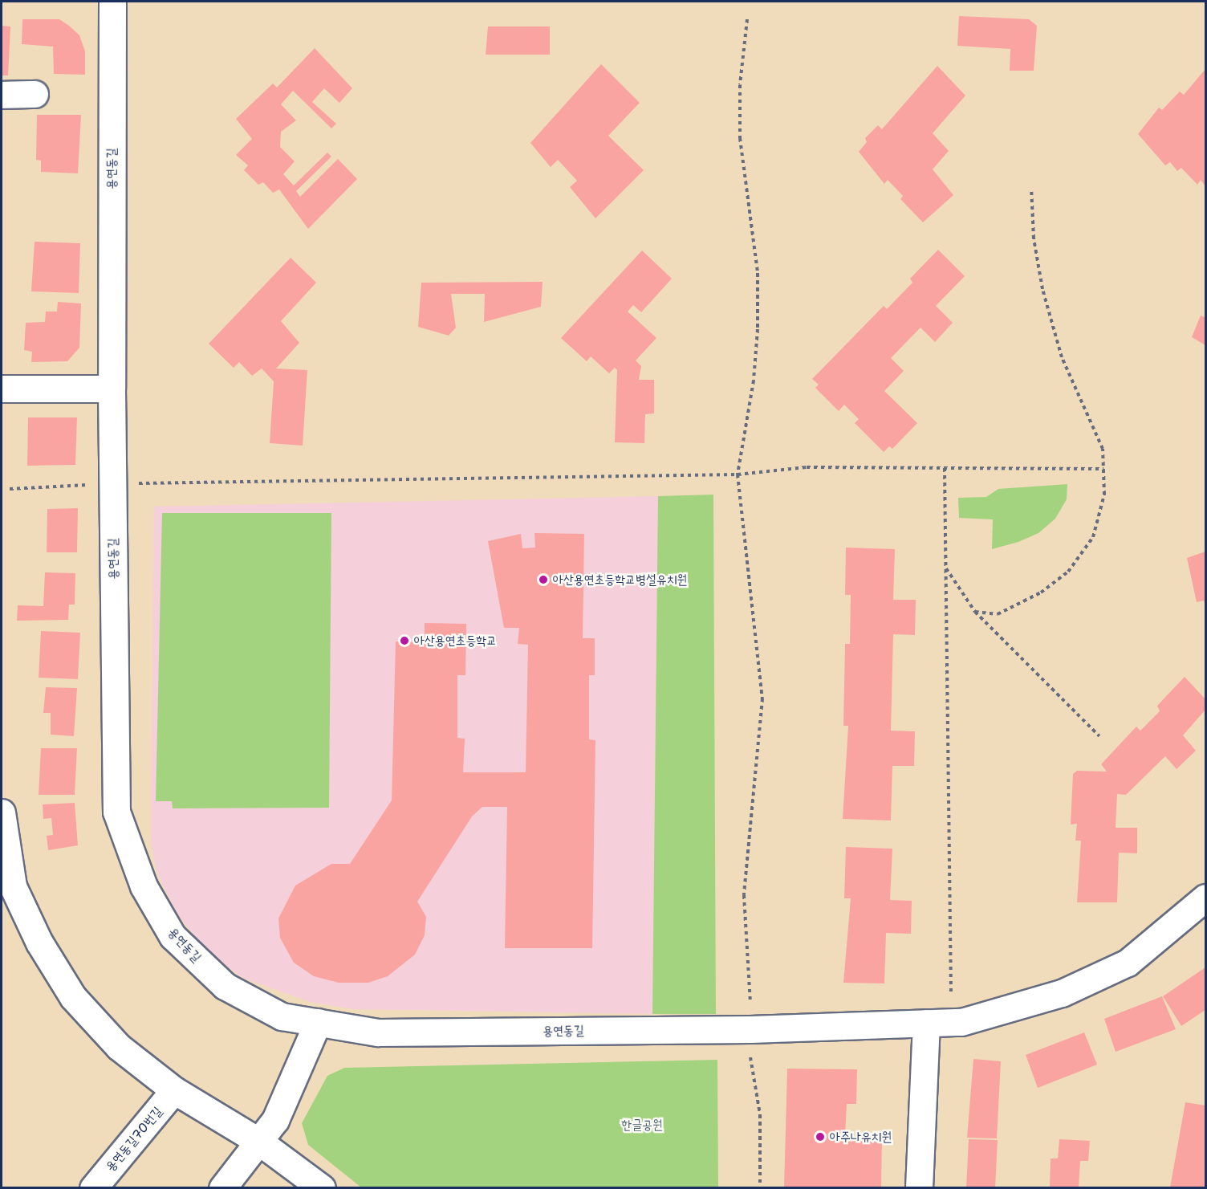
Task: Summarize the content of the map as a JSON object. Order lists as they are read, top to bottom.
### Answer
{
  "streets": {
    "street": ["용연동길", "용연동길70번길"]
  },
  "parks": ["한글공원"],
  "places": ["아산용연초등학교병설유치원", "아산용연초등학교", "아주나유치원"]
}
